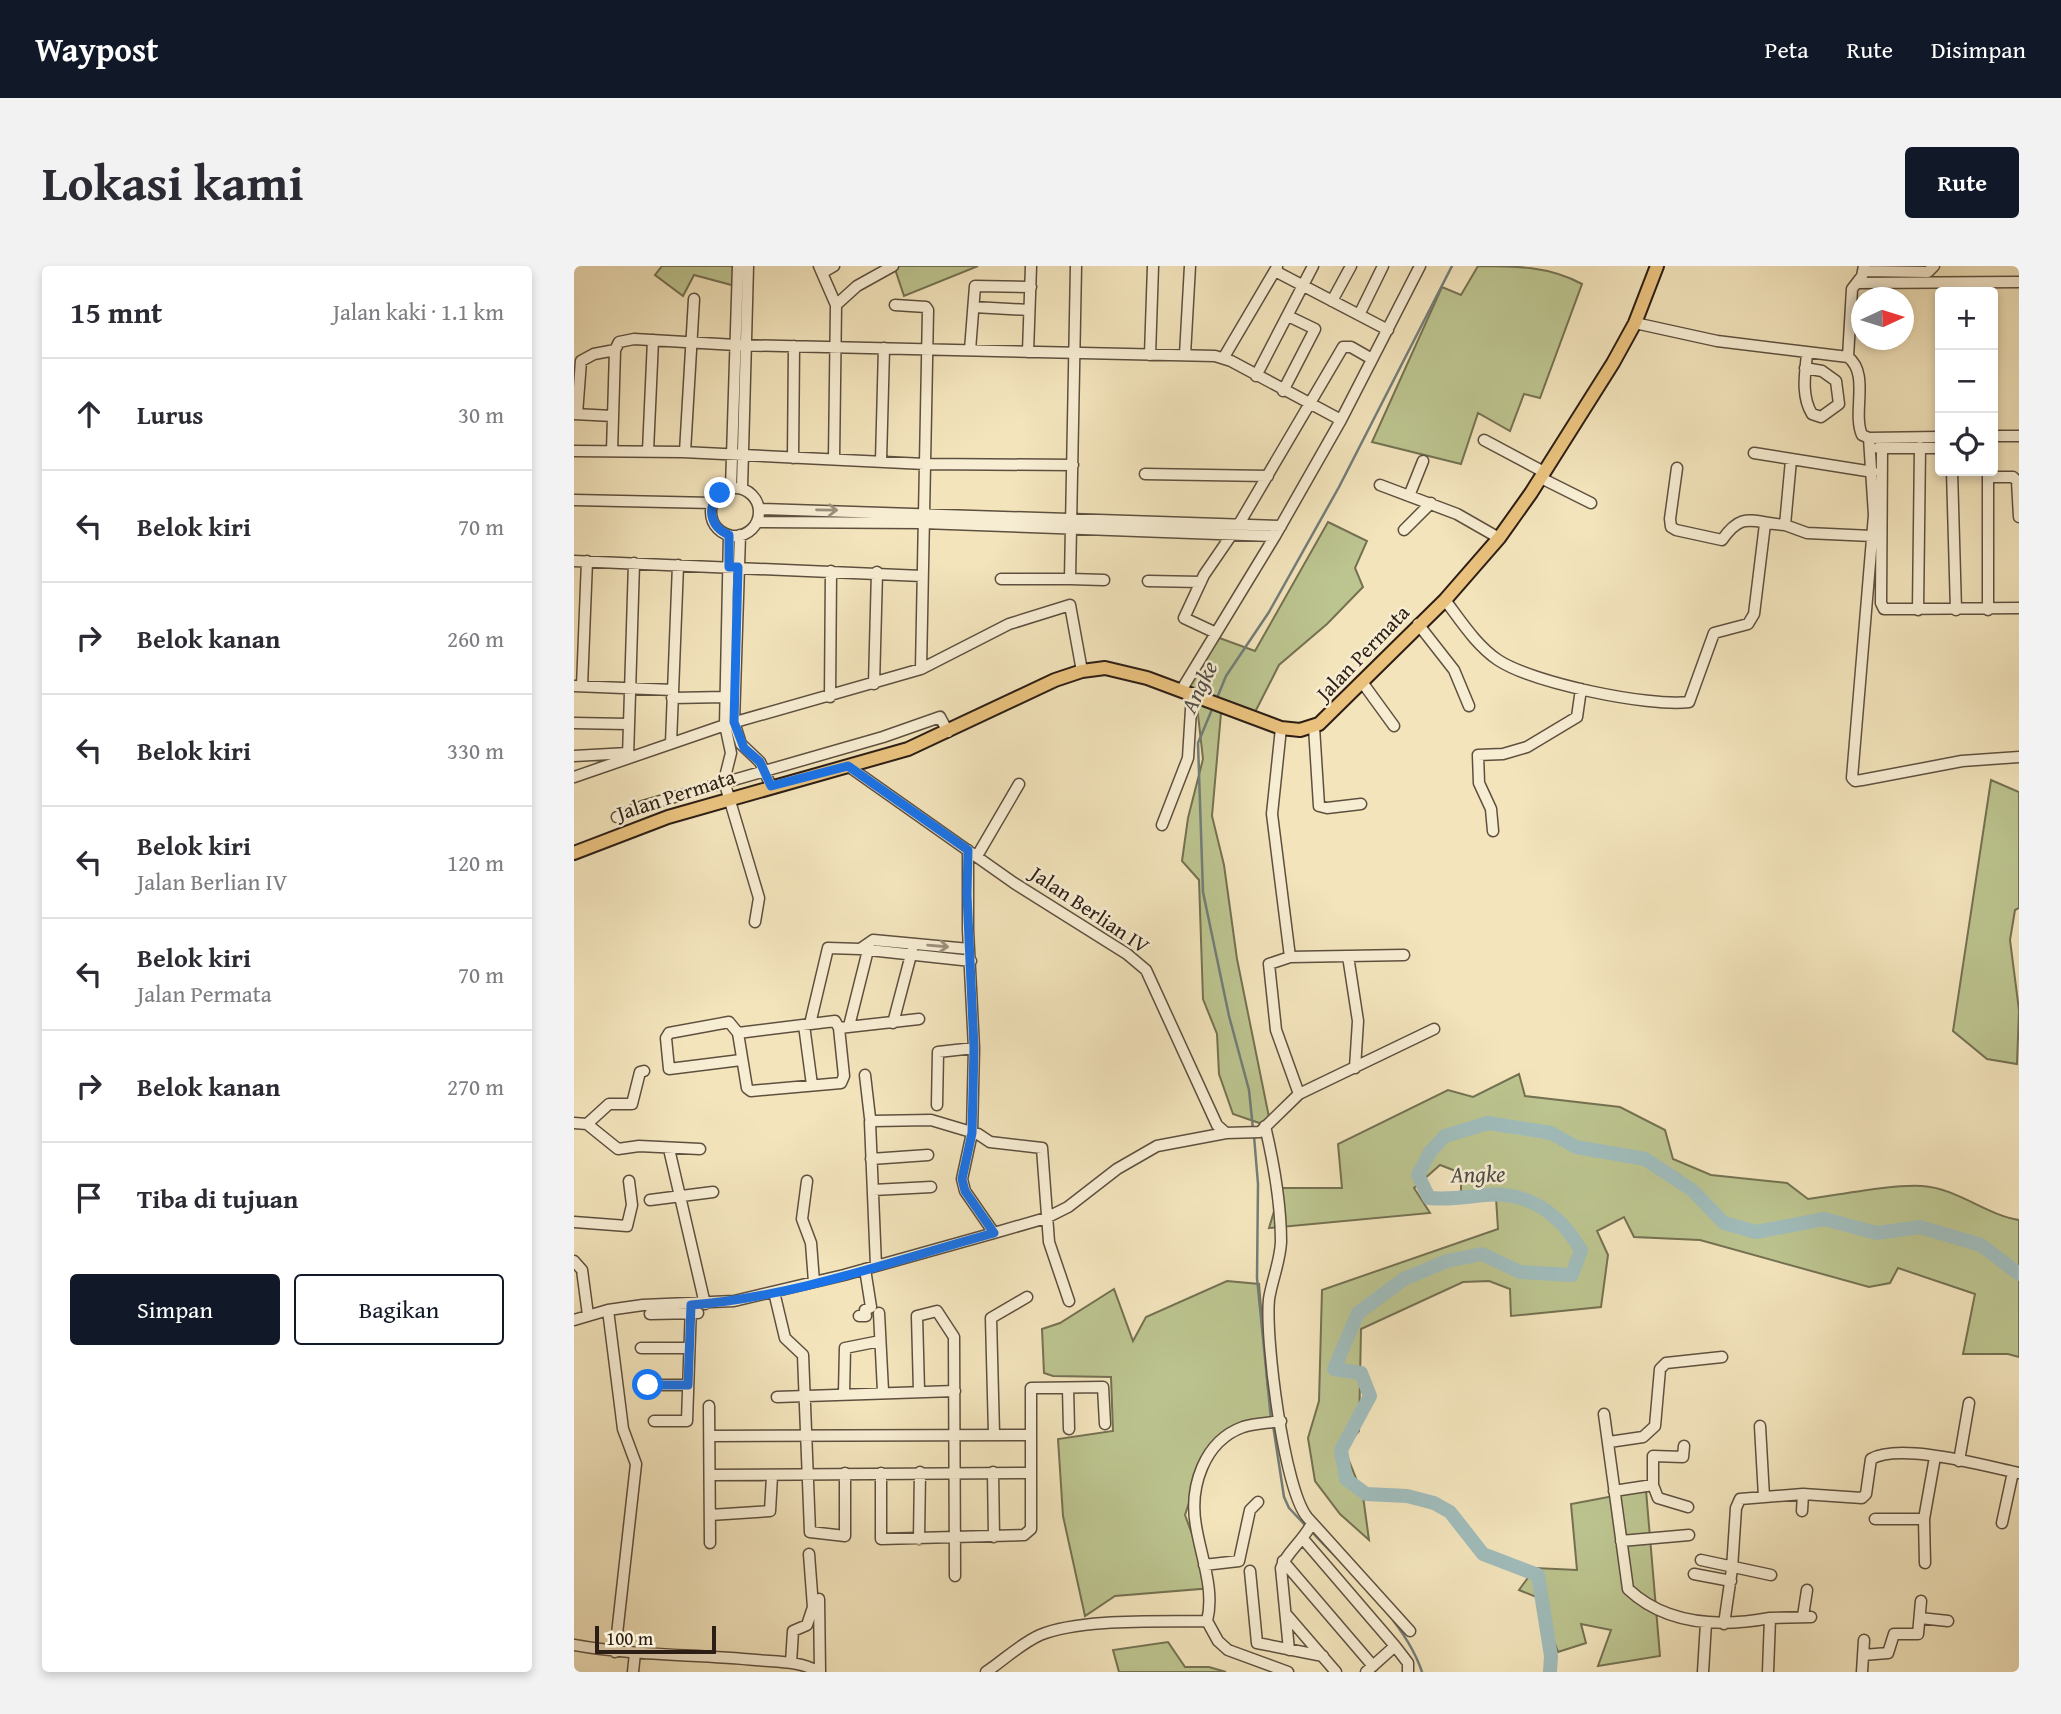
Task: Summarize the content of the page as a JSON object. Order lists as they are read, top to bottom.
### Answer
{
  "streets": {
    "main road": ["Jalan Permata"],
    "street": ["Jalan Berlian IV"]
  },
  "crossings": [
    ["Jalan Permata", "Jalan Berlian IV"]
  ],
  "water": ["Angke"],
  "scale_bar": "100 m",
  "north": "right",
  "page": {
    "header": "Waypost",
    "nav": ["Peta", "Rute", "Disimpan"],
    "title": "Lokasi kami",
    "buttons": [
      "Rute",
      ["Simpan", "Bagikan"]
    ],
    "heading": ["15 mnt", "Jalan kaki · 1.1 km"],
    "map_buttons": ["+", "−"],
    "list": [
      ["Lurus", "30 m"],
      ["Belok kiri", "70 m"],
      ["Belok kanan", "260 m"],
      ["Belok kiri", "330 m"],
      ["Belok kiri", "Jalan Berlian IV", "120 m"],
      ["Belok kiri", "Jalan Permata", "70 m"],
      ["Belok kanan", "270 m"],
      "Tiba di tujuan"
    ],
    "scale": "100 m"
  }
}
